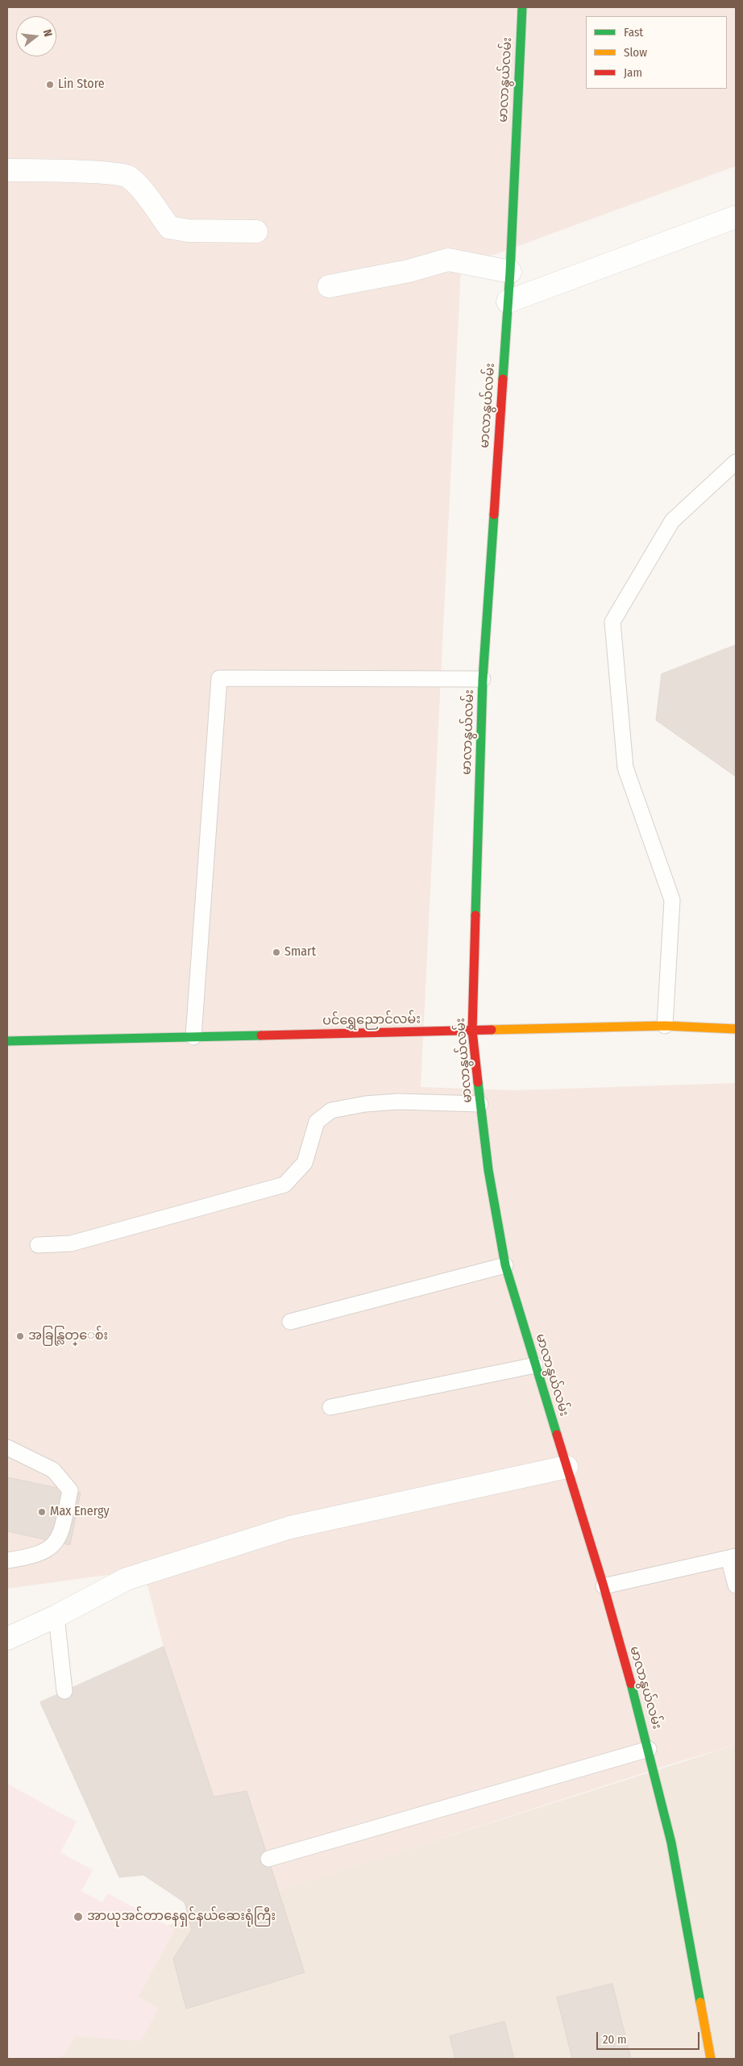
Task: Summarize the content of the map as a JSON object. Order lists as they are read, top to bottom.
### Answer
{
  "streets": {
    "street": ["မာလာနွယ်လမ်း", "ပင်ရွှေညောင်လမ်း"]
  },
  "crossings": [
    ["မာလာနွယ်လမ်း", "ပင်ရွှေညောင်လမ်း"]
  ],
  "places": [
    "Lin Store",
    "Smart",
    "အခြန္လြတ္ေစ်း",
    "Max Energy",
    "အာယုအင်တာနေရှင်နယ်ဆေးရုံကြီး"
  ],
  "legend": ["Fast", "Slow", "Jam"],
  "scale_bar": "20 m",
  "north": "right"
}
